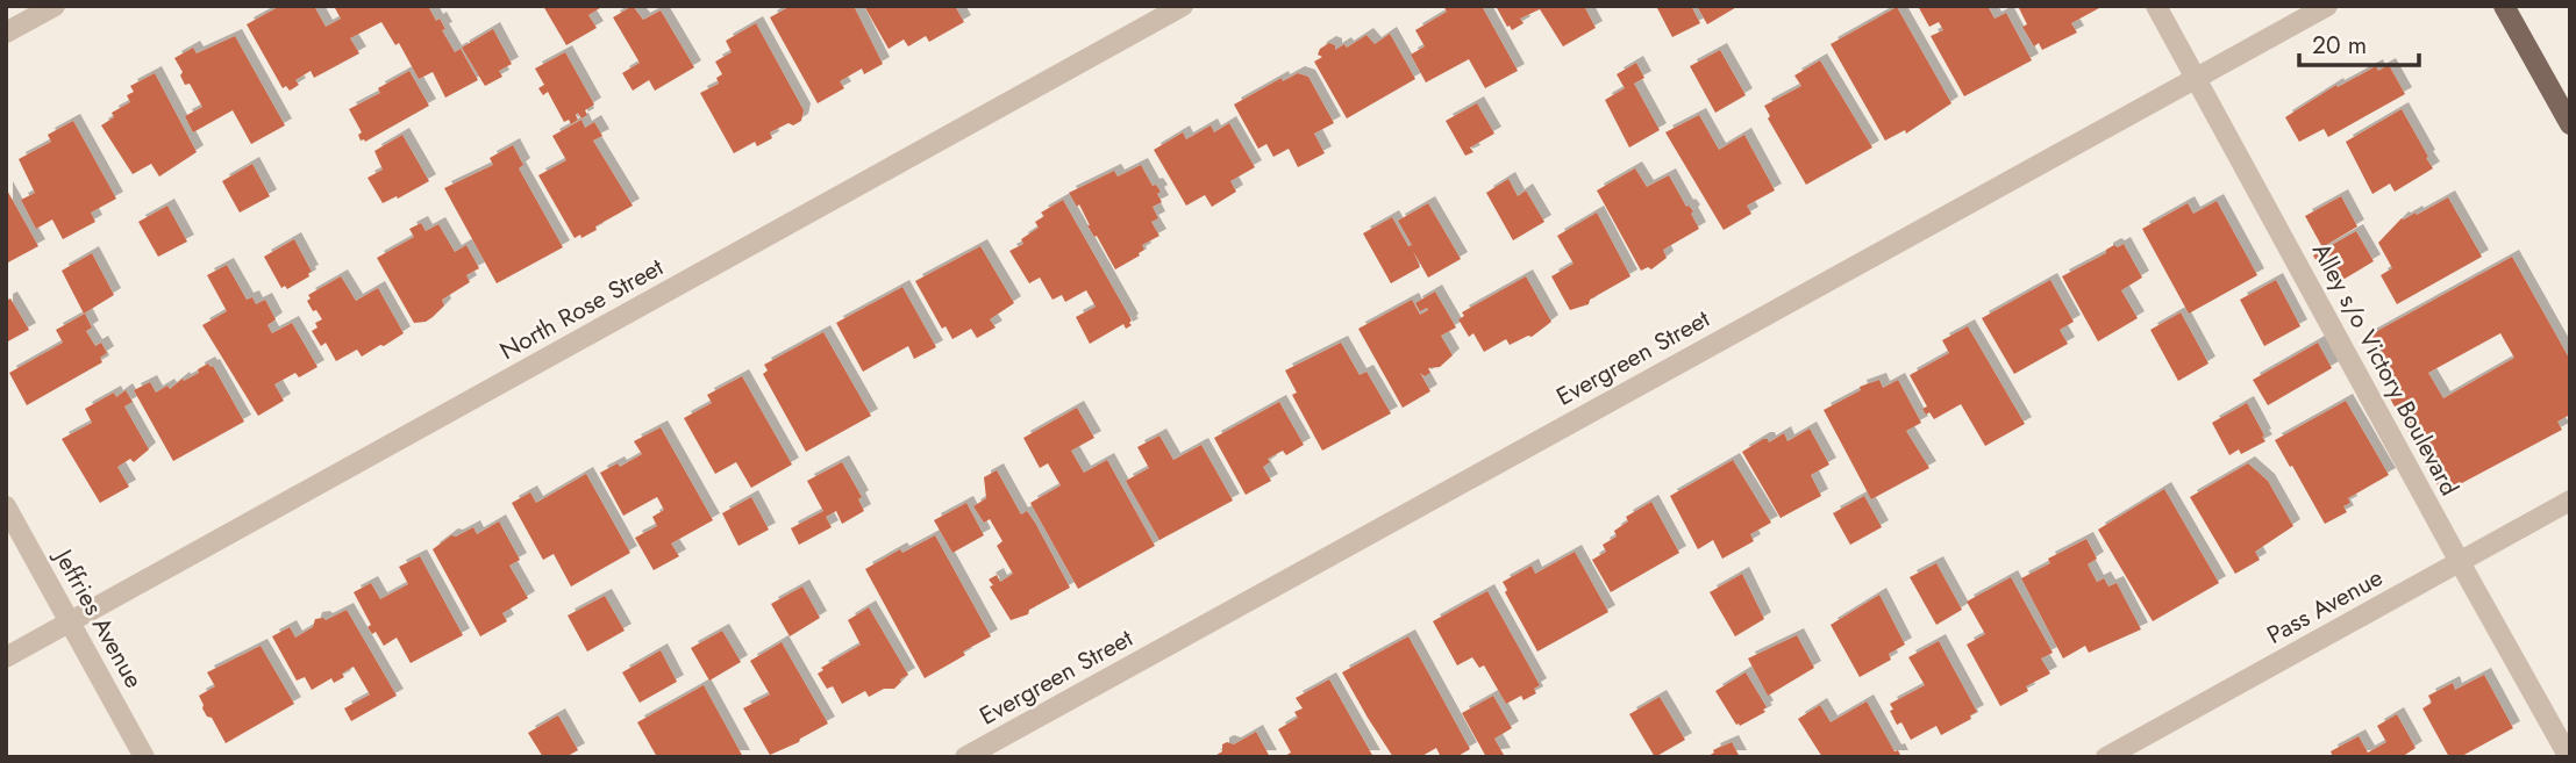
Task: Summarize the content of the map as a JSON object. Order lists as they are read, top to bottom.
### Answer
{
  "streets": {
    "street": [
      "North Rose Street",
      "Evergreen Street",
      "Alley s/o Victory Boulevard",
      "Pass Avenue",
      "Jeffries Avenue"
    ]
  },
  "crossings": [
    ["North Rose Street", "Jeffries Avenue"],
    ["Evergreen Street", "Alley s/o Victory Boulevard"],
    ["Alley s/o Victory Boulevard", "Pass Avenue"]
  ],
  "scale_bar": "20 m"
}
